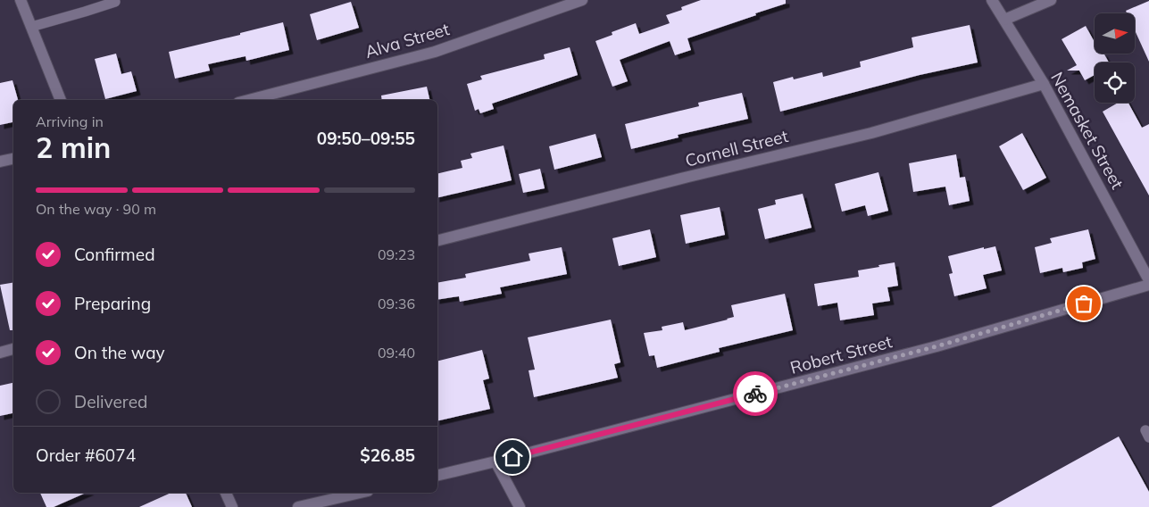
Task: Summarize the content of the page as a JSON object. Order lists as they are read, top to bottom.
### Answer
{
  "streets": {
    "street": [
      "Alva Street",
      "Nemasket Street",
      "Cornell Street",
      "Robert Street"
    ]
  },
  "crossings": [
    ["Nemasket Street", "Cornell Street"]
  ],
  "north": "right",
  "page": {
    "heading": ["2 min", "Arriving in", "09:50–09:55"],
    "panel": ["Order #6074", "$26.85"],
    "bar": "On the way · 90 m",
    "list": [
      ["Confirmed", "09:23"],
      ["Preparing", "09:36"],
      ["On the way", "09:40"],
      "Delivered"
    ]
  }
}
